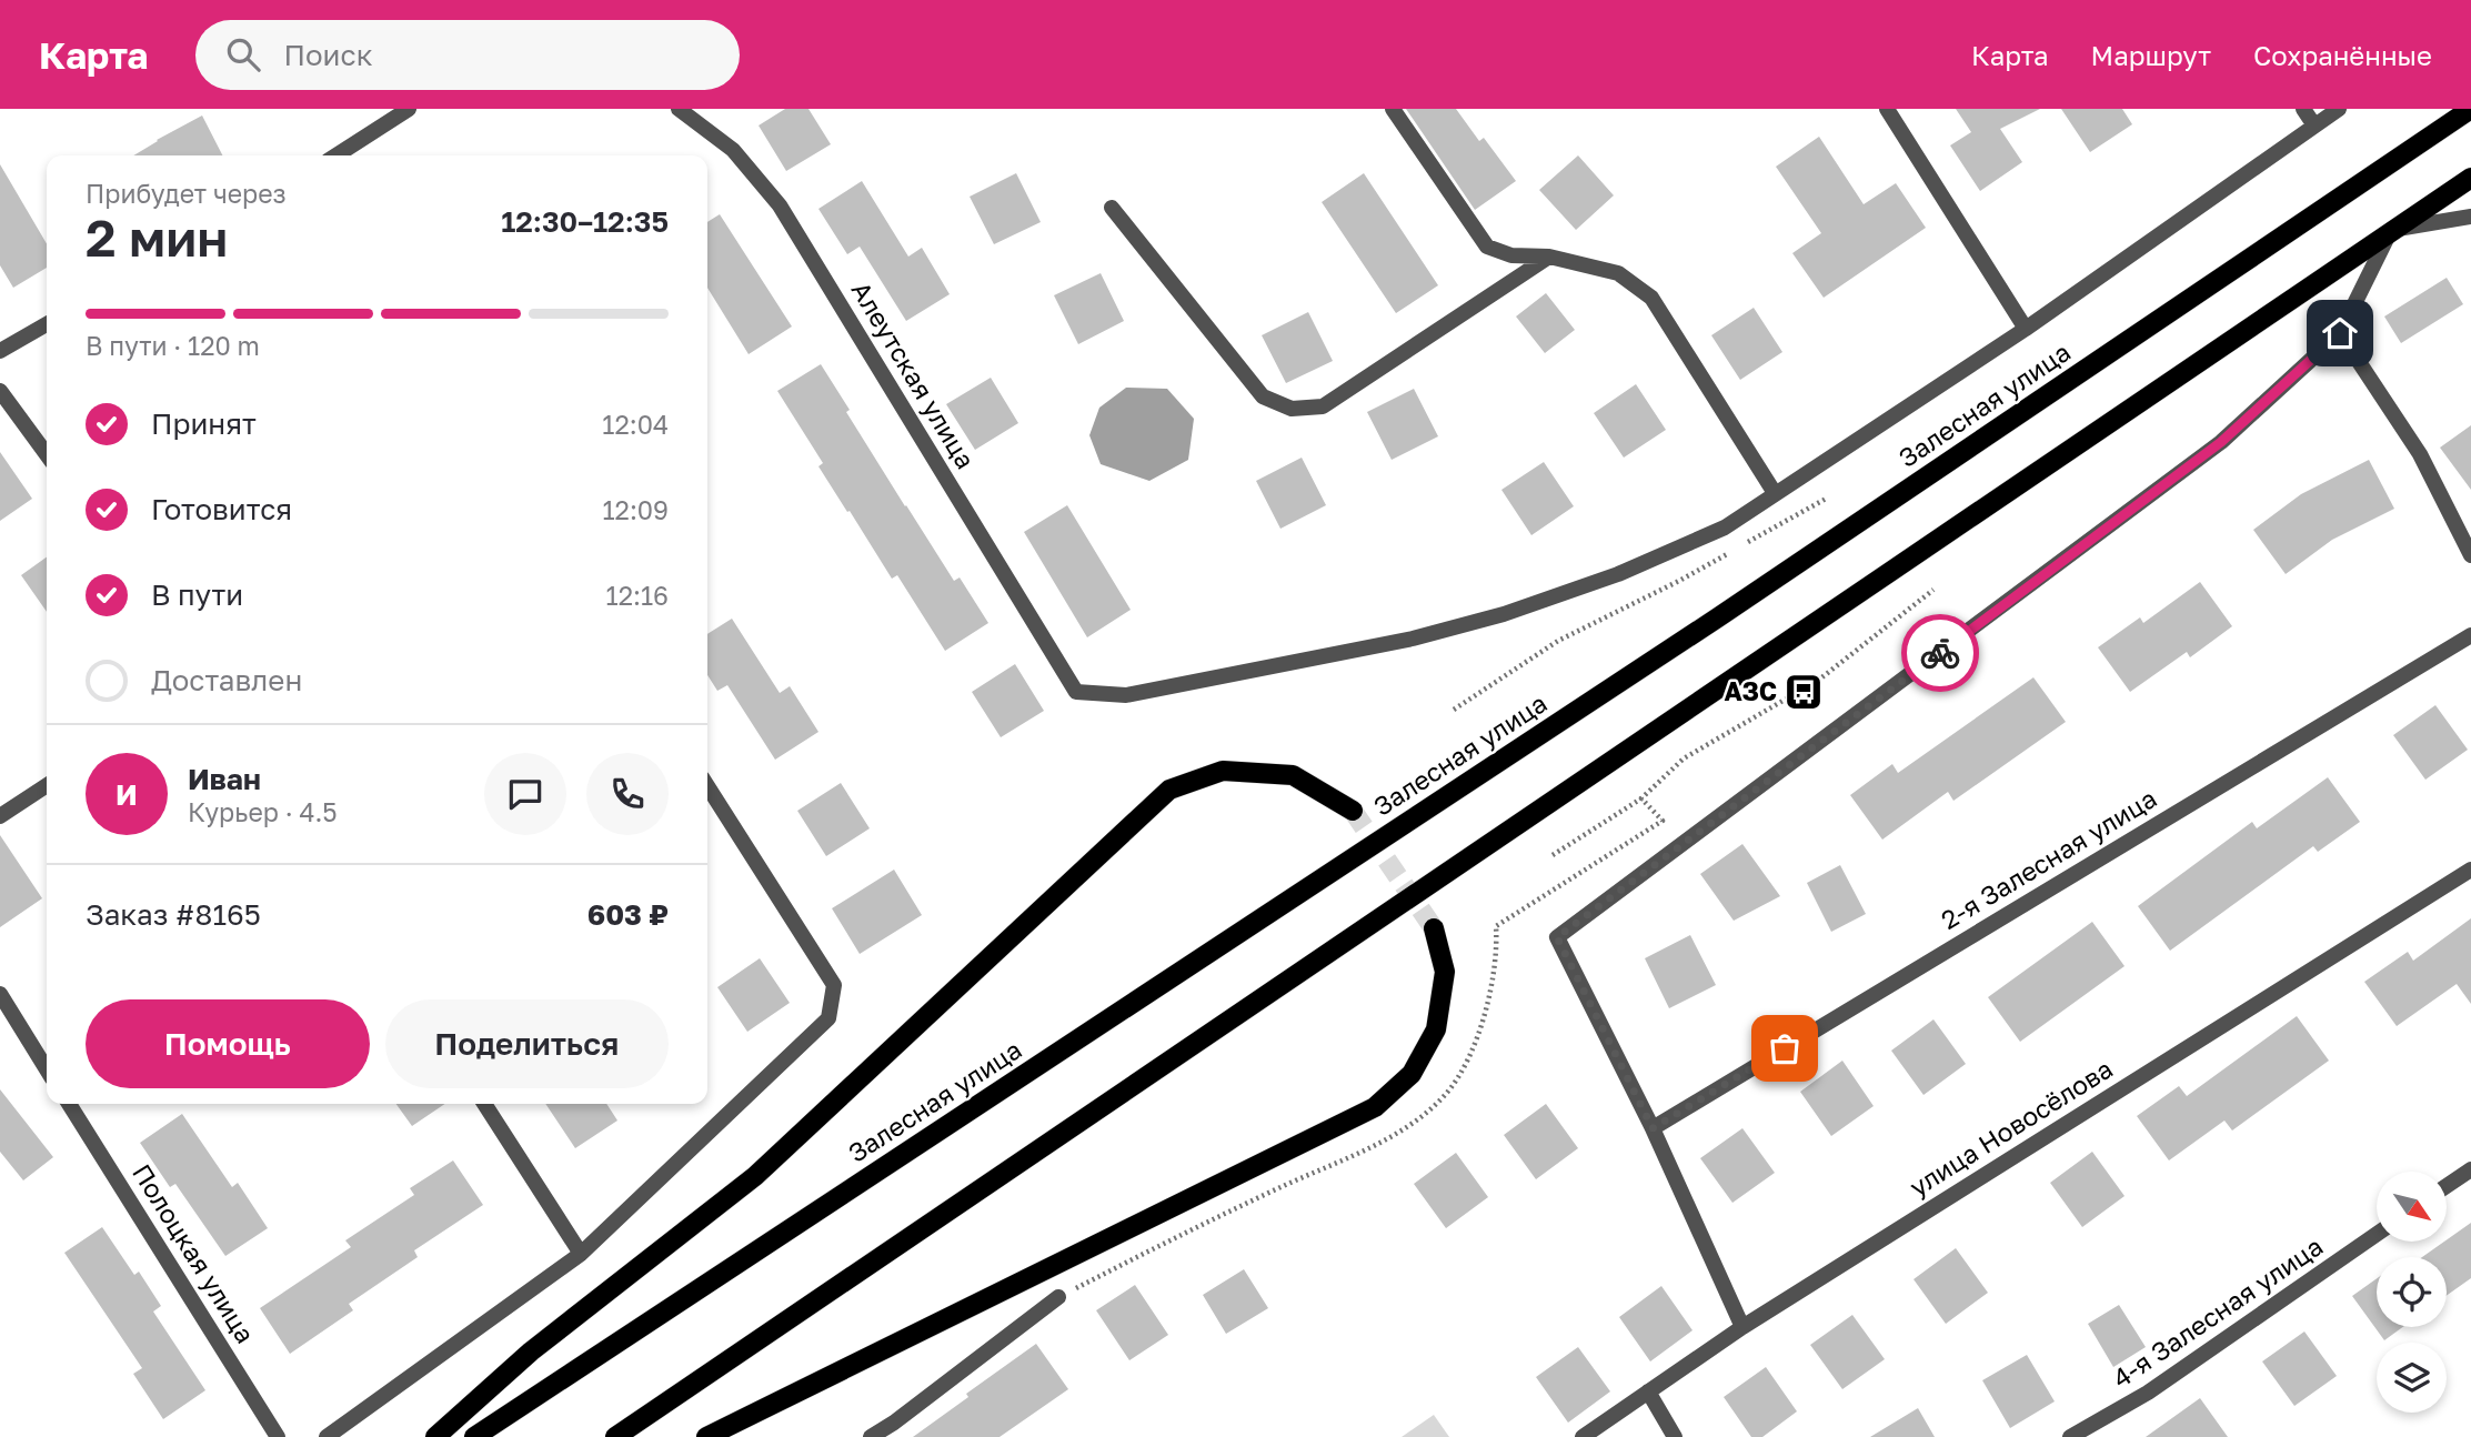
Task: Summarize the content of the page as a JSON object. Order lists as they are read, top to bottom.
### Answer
{
  "streets": {
    "main road": ["Залесная улица"],
    "street": [
      "Алеутская улица",
      "2-я Залесная улица",
      "улица Новосёлова",
      "Полоцкая улица",
      "4-я Залесная улица"
    ]
  },
  "places": {
    "bus stop": ["АЗС"]
  },
  "north": "bottom right",
  "page": {
    "header": "Карта",
    "search": "Поиск",
    "nav": ["Карта", "Маршрут", "Сохранённые"],
    "heading": ["2 мин", "Прибудет через", "12:30–12:35"],
    "panel": [
      "Иван",
      "Курьер · 4.5",
      "Заказ #8165",
      "603 ₽"
    ],
    "bar": "В пути · 120 m",
    "list": [
      ["Принят", "12:04"],
      ["Готовится", "12:09"],
      ["В пути", "12:16"],
      "Доставлен"
    ],
    "round": "И",
    "buttons": ["Помощь", "Поделиться"]
  }
}
